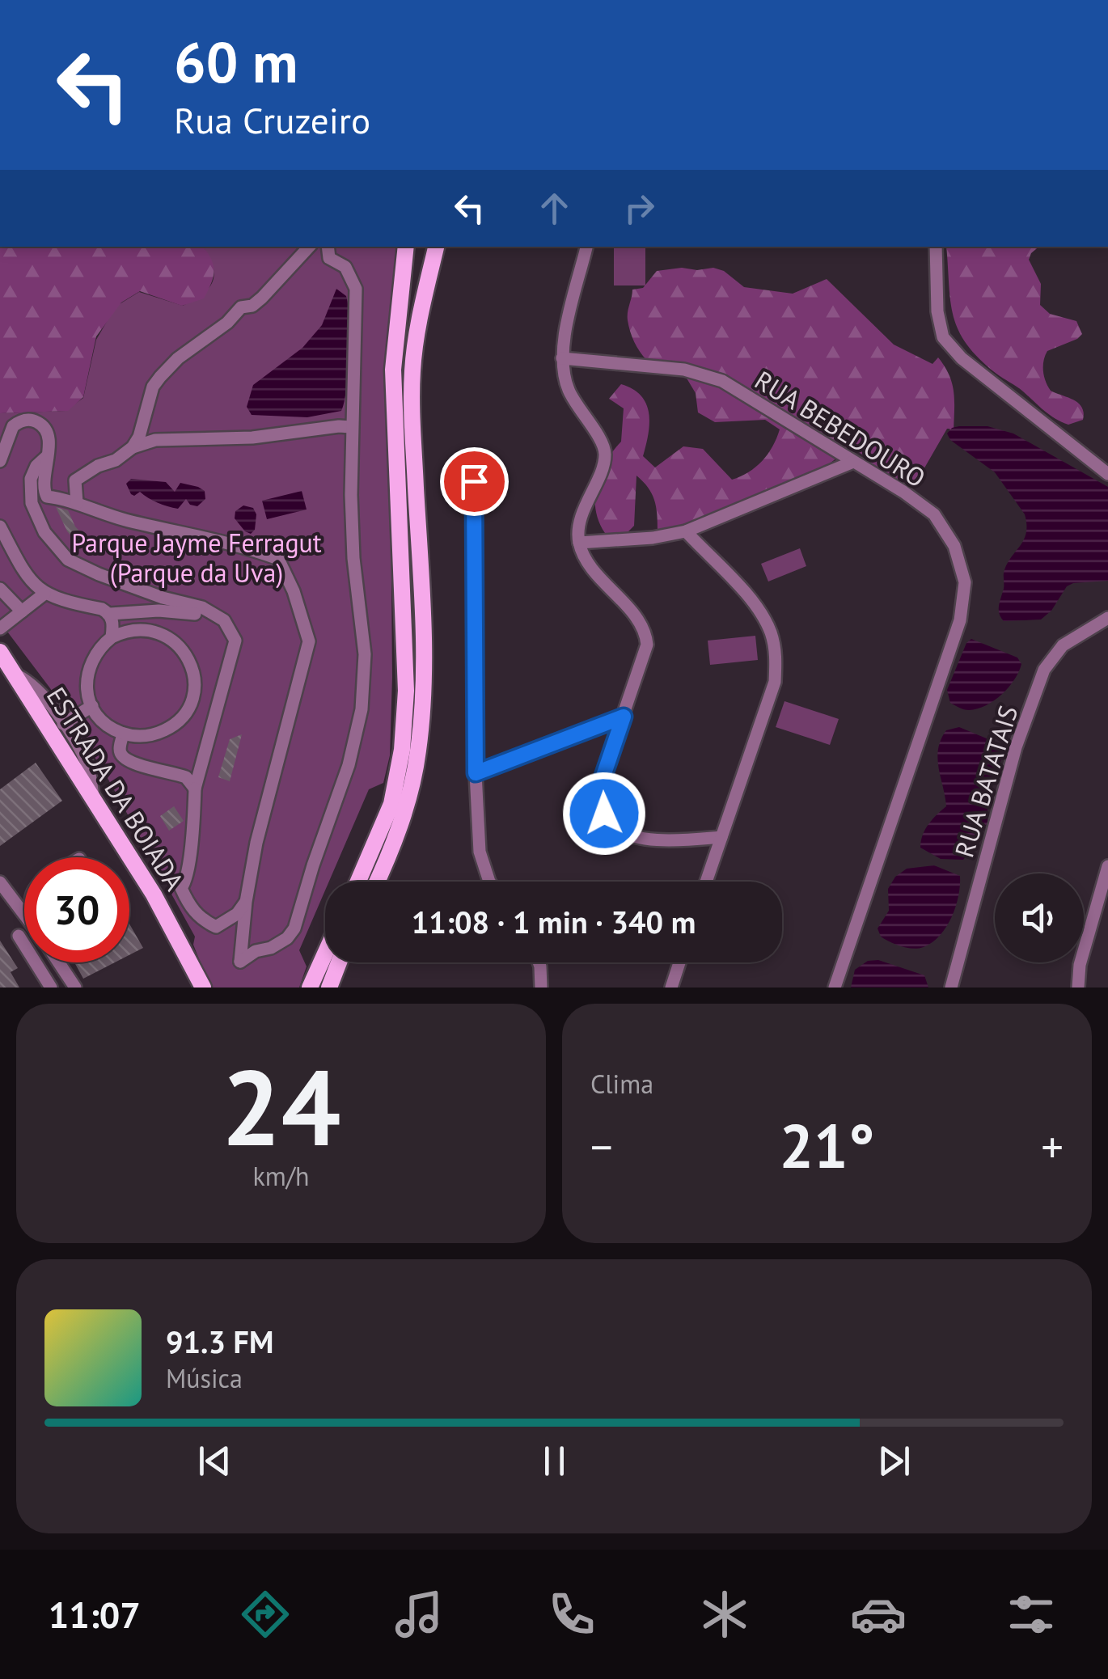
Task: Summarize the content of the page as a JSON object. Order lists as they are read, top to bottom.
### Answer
{
  "streets": {
    "main road": ["ESTRADA DA BOIADA"],
    "street": ["RUA BEBEDOURO", "RUA BATATAIS"]
  },
  "parks": ["Parque Jayme Ferragut (Parque da Uva)"],
  "page": {
    "turn": ["60 m", "Rua Cruzeiro"],
    "limit": "30",
    "trip": "11:08 · 1 min · 340 m",
    "tile": [
      ["24", "km/h"],
      "Clima"
    ],
    "heat": ["−", "21°", "+"],
    "song": ["91.3 FM", "Música"],
    "tabs": "11:07"
  }
}
